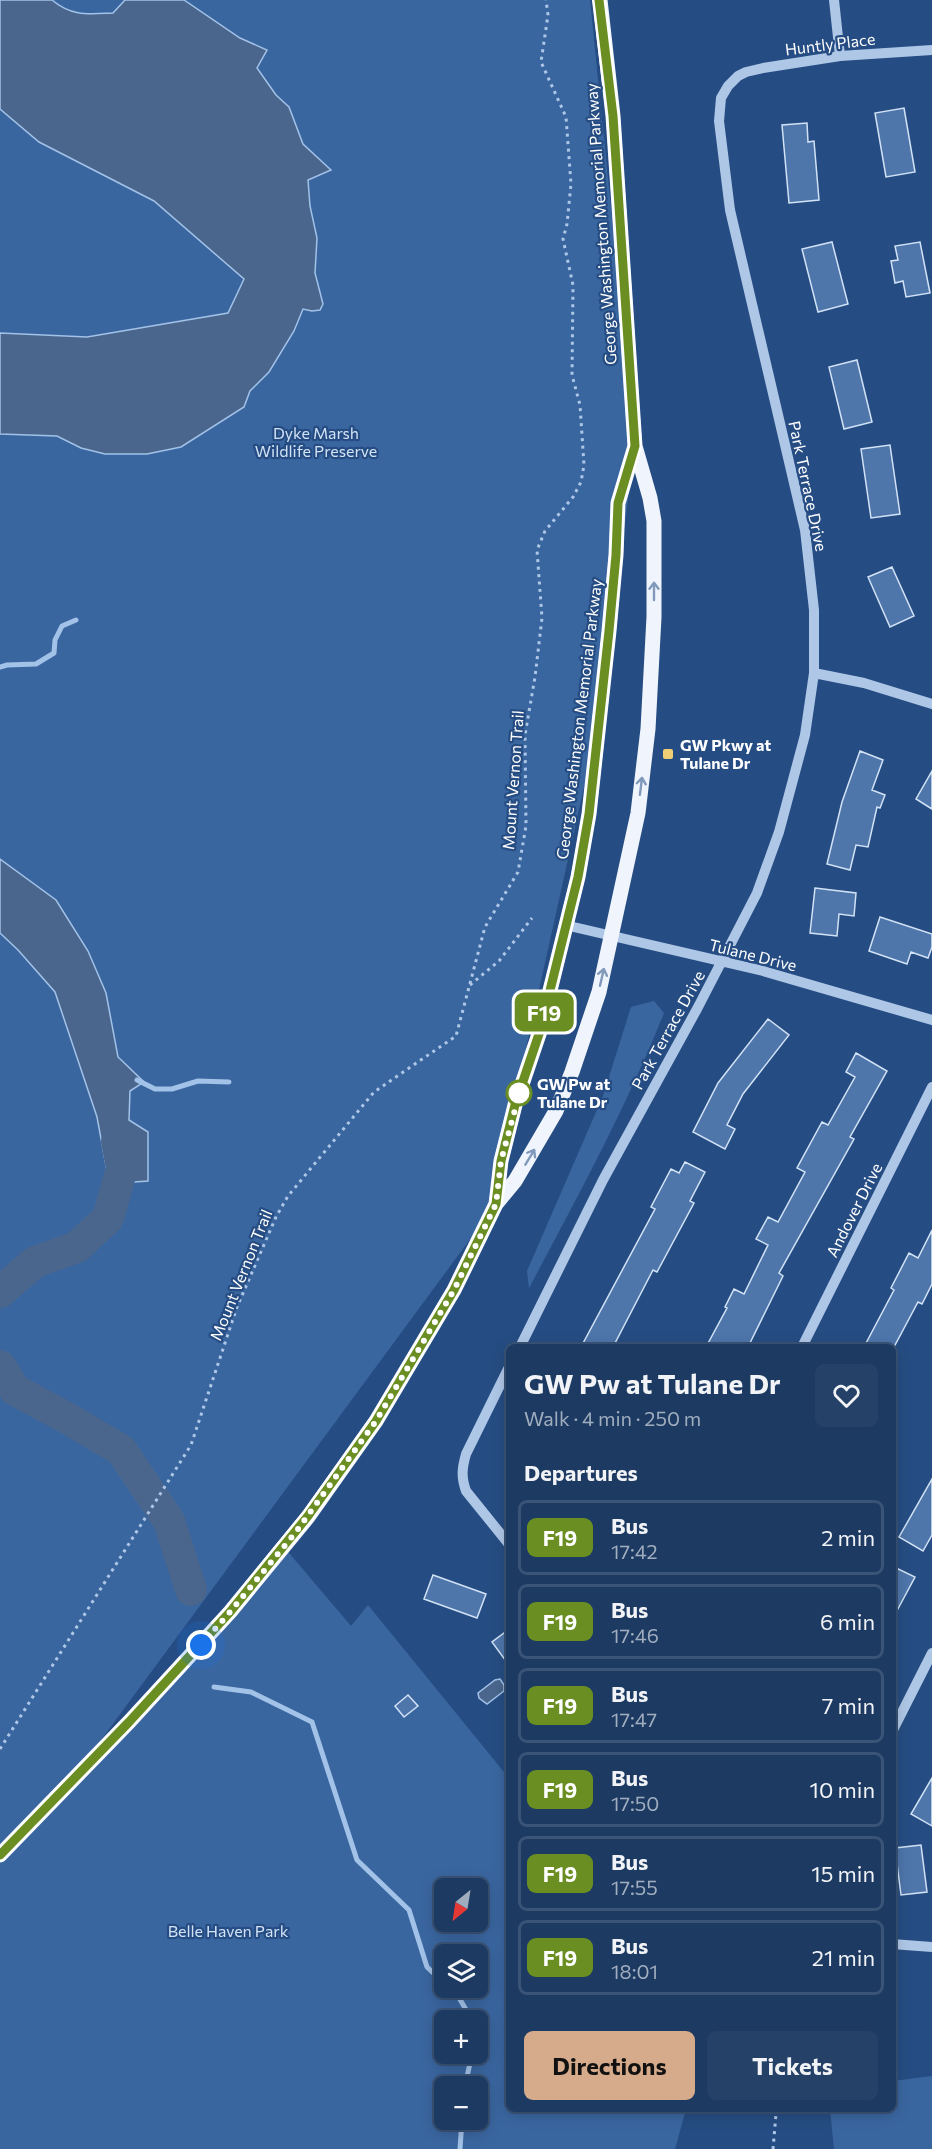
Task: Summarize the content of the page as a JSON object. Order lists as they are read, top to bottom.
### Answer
{
  "streets": {
    "main road": ["George Washington Memorial Parkway"],
    "street": [
      "Huntly Place",
      "Park Terrace Drive",
      "Tulane Drive",
      "Andover Drive"
    ],
    "path": ["Mount Vernon Trail"]
  },
  "crossings": [
    ["Huntly Place", "Park Terrace Drive"],
    ["George Washington Memorial Parkway", "Tulane Drive"],
    ["Park Terrace Drive", "Tulane Drive"]
  ],
  "parks": ["Dyke Marsh Wildlife Preserve", "Belle Haven Park"],
  "places": {
    "transit": ["GW Pkwy at Tulane Dr"],
    "other": ["GW Pw at Tulane Dr"]
  },
  "lines": ["bus line F19"],
  "north": "bottom left",
  "page": {
    "on_map": "F19",
    "heading": [
      ["GW Pw at Tulane Dr", "Walk · 4 min · 250 m"],
      "Departures"
    ],
    "list": [
      {
        "mark": "F19",
        "name": "Bus",
        "note": "17:42",
        "value": "2 min"
      },
      {
        "mark": "F19",
        "name": "Bus",
        "note": "17:46",
        "value": "6 min"
      },
      {
        "mark": "F19",
        "name": "Bus",
        "note": "17:47",
        "value": "7 min"
      },
      {
        "mark": "F19",
        "name": "Bus",
        "note": "17:50",
        "value": "10 min"
      },
      {
        "mark": "F19",
        "name": "Bus",
        "note": "17:55",
        "value": "15 min"
      },
      {
        "mark": "F19",
        "name": "Bus",
        "note": "18:01",
        "value": "21 min"
      }
    ],
    "map_buttons": ["+", "−"],
    "buttons": ["Directions", "Tickets"]
  }
}
